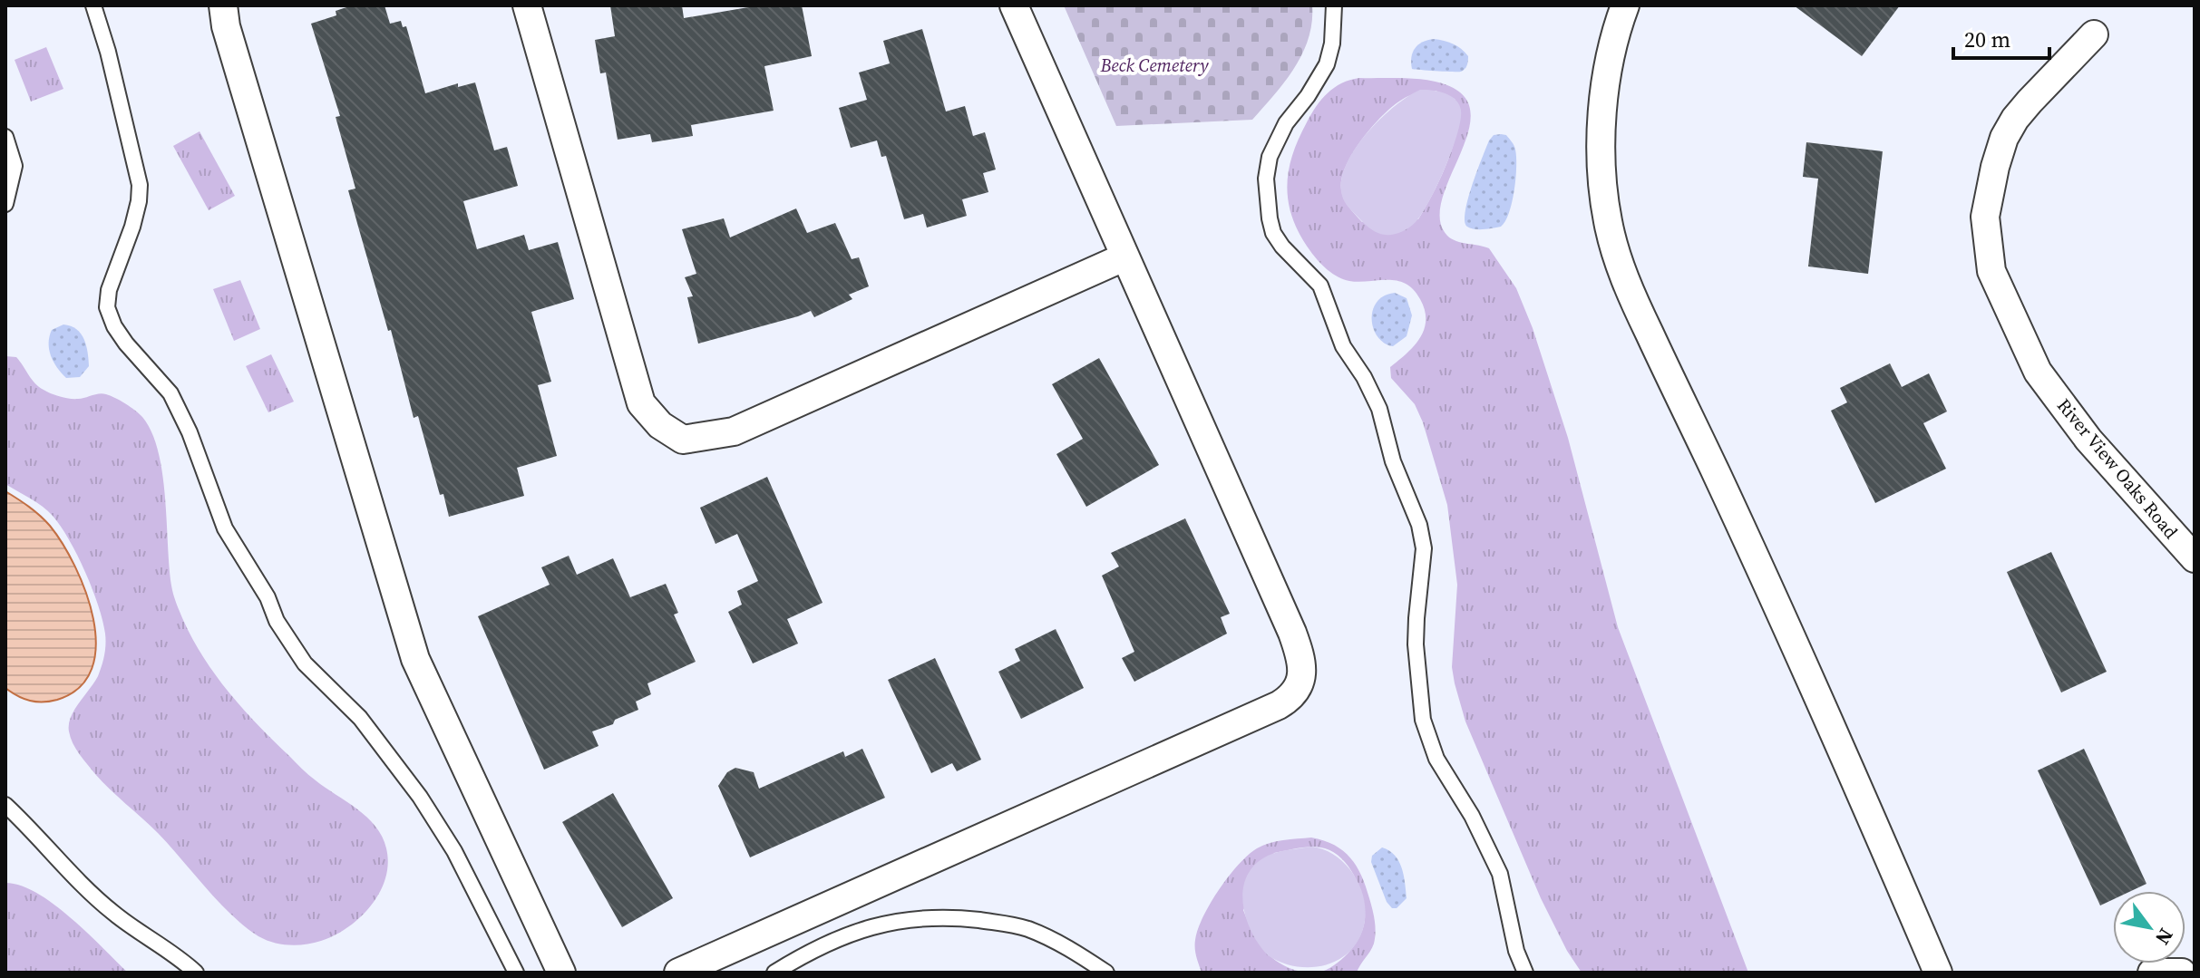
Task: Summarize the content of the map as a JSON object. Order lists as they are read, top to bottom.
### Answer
{
  "streets": {
    "street": ["River View Oaks Road"]
  },
  "parks": ["Beck Cemetery"],
  "scale_bar": "20 m",
  "north": "bottom right"
}
